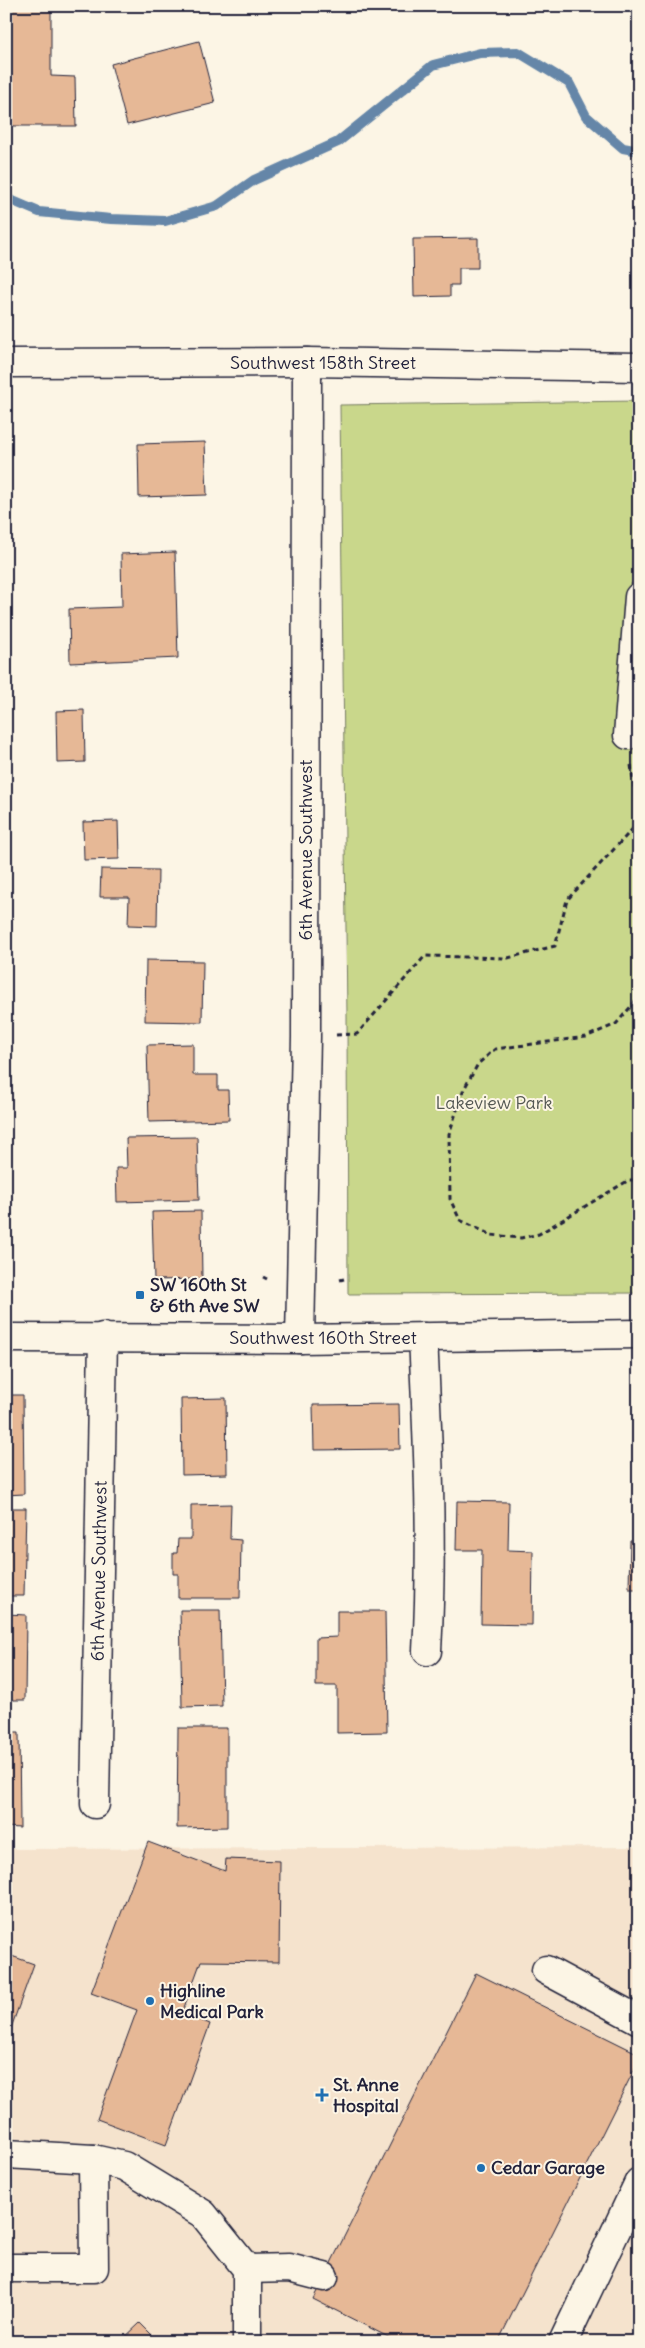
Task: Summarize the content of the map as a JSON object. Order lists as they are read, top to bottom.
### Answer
{
  "streets": {
    "street": ["Southwest 158th Street", "6th Avenue Southwest", "Southwest 160th Street"]
  },
  "crossings": [
    ["Southwest 158th Street", "6th Avenue Southwest"],
    ["6th Avenue Southwest", "Southwest 160th Street"]
  ],
  "parks": ["Lakeview Park"],
  "places": {
    "transit": ["SW 160th St & 6th Ave SW"],
    "other": ["Highline Medical Park", "Cedar Garage"],
    "health": ["St. Anne Hospital"]
  }
}
